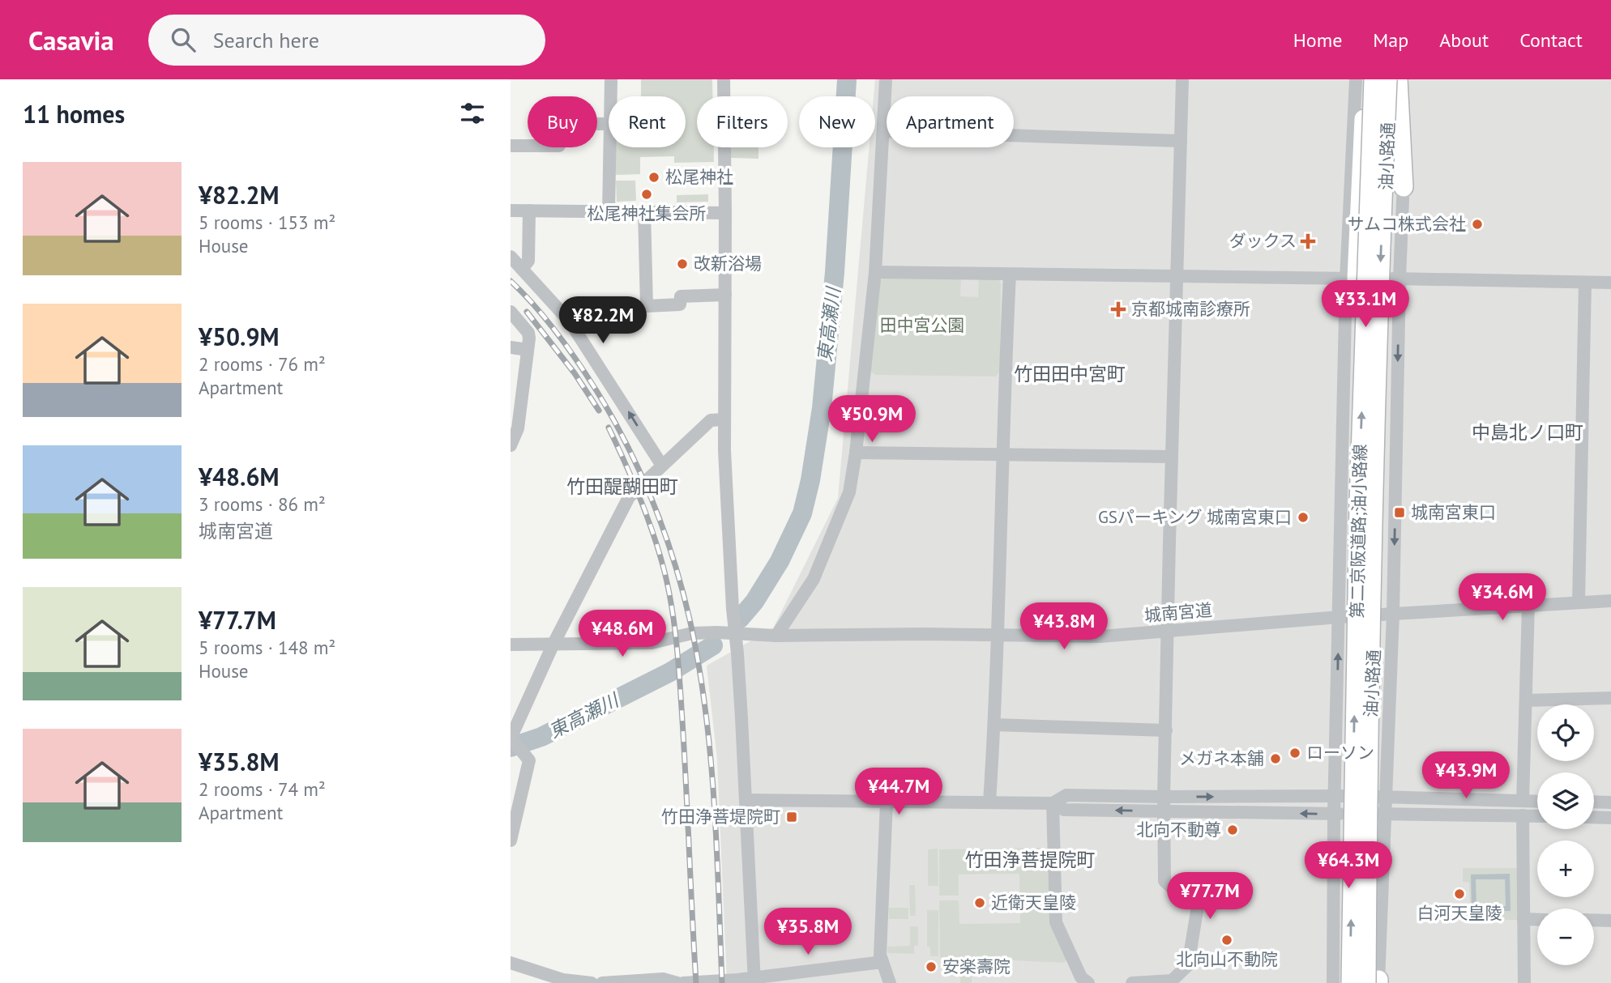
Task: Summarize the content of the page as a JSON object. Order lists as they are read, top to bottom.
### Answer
{
  "streets": {
    "highway": ["第二京阪道路;油小路線"],
    "street": ["油小路通", "城南宮道"]
  },
  "crossings": [
    ["油小路通", "城南宮道"]
  ],
  "districts": [
    "竹田田中宮町",
    "中島北ノ口町",
    "竹田醍醐田町",
    "竹田浄菩提院町"
  ],
  "water": ["東高瀬川"],
  "parks": ["田中宮公園"],
  "places": {
    "other": [
      "松尾神社",
      "松尾神社集会所",
      "サムコ株式会社",
      "改新浴場",
      "GSパーキング 城南宮東口",
      "ローソン",
      "メガネ本舗",
      "北向不動尊",
      "白河天皇陵",
      "近衛天皇陵",
      "北向山不動院",
      "安楽壽院"
    ],
    "health": ["ダックス", "京都城南診療所"],
    "transit": ["城南宮東口", "竹田浄菩堤院町"]
  },
  "page": {
    "header": "Casavia",
    "search": "Search here",
    "nav": [
      "Home",
      "Map",
      "About",
      "Contact"
    ],
    "heading": "11 homes",
    "chip": [
      "Buy",
      "Rent",
      "Filters",
      "New",
      "Apartment"
    ],
    "list": [
      {
        "name": "¥82.2M",
        "note": "5 rooms · 153 m² · House"
      },
      {
        "name": "¥50.9M",
        "note": "2 rooms · 76 m² · Apartment"
      },
      {
        "name": "¥48.6M",
        "note": "3 rooms · 86 m² · 城南宮道"
      },
      {
        "name": "¥77.7M",
        "note": "5 rooms · 148 m² · House"
      },
      {
        "name": "¥35.8M",
        "note": "2 rooms · 74 m² · Apartment"
      }
    ],
    "price": [
      "¥33.1M",
      "¥82.2M",
      "¥50.9M",
      "¥34.6M",
      "¥43.8M",
      "¥48.6M",
      "¥43.9M",
      "¥44.7M",
      "¥64.3M",
      "¥77.7M",
      "¥35.8M"
    ],
    "map_buttons": ["+", "−"]
  }
}
